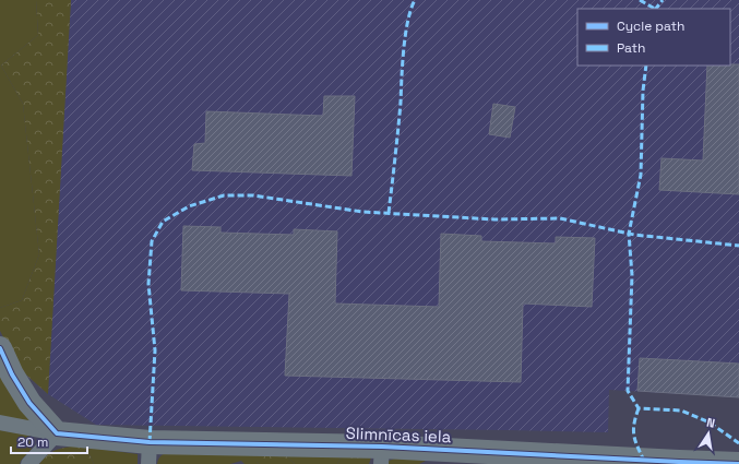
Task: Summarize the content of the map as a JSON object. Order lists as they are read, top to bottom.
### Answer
{
  "streets": {
    "street": ["Slimnīcas iela"]
  },
  "legend": ["Cycle path", "Path"],
  "scale_bar": "20 m",
  "north": "top"
}
